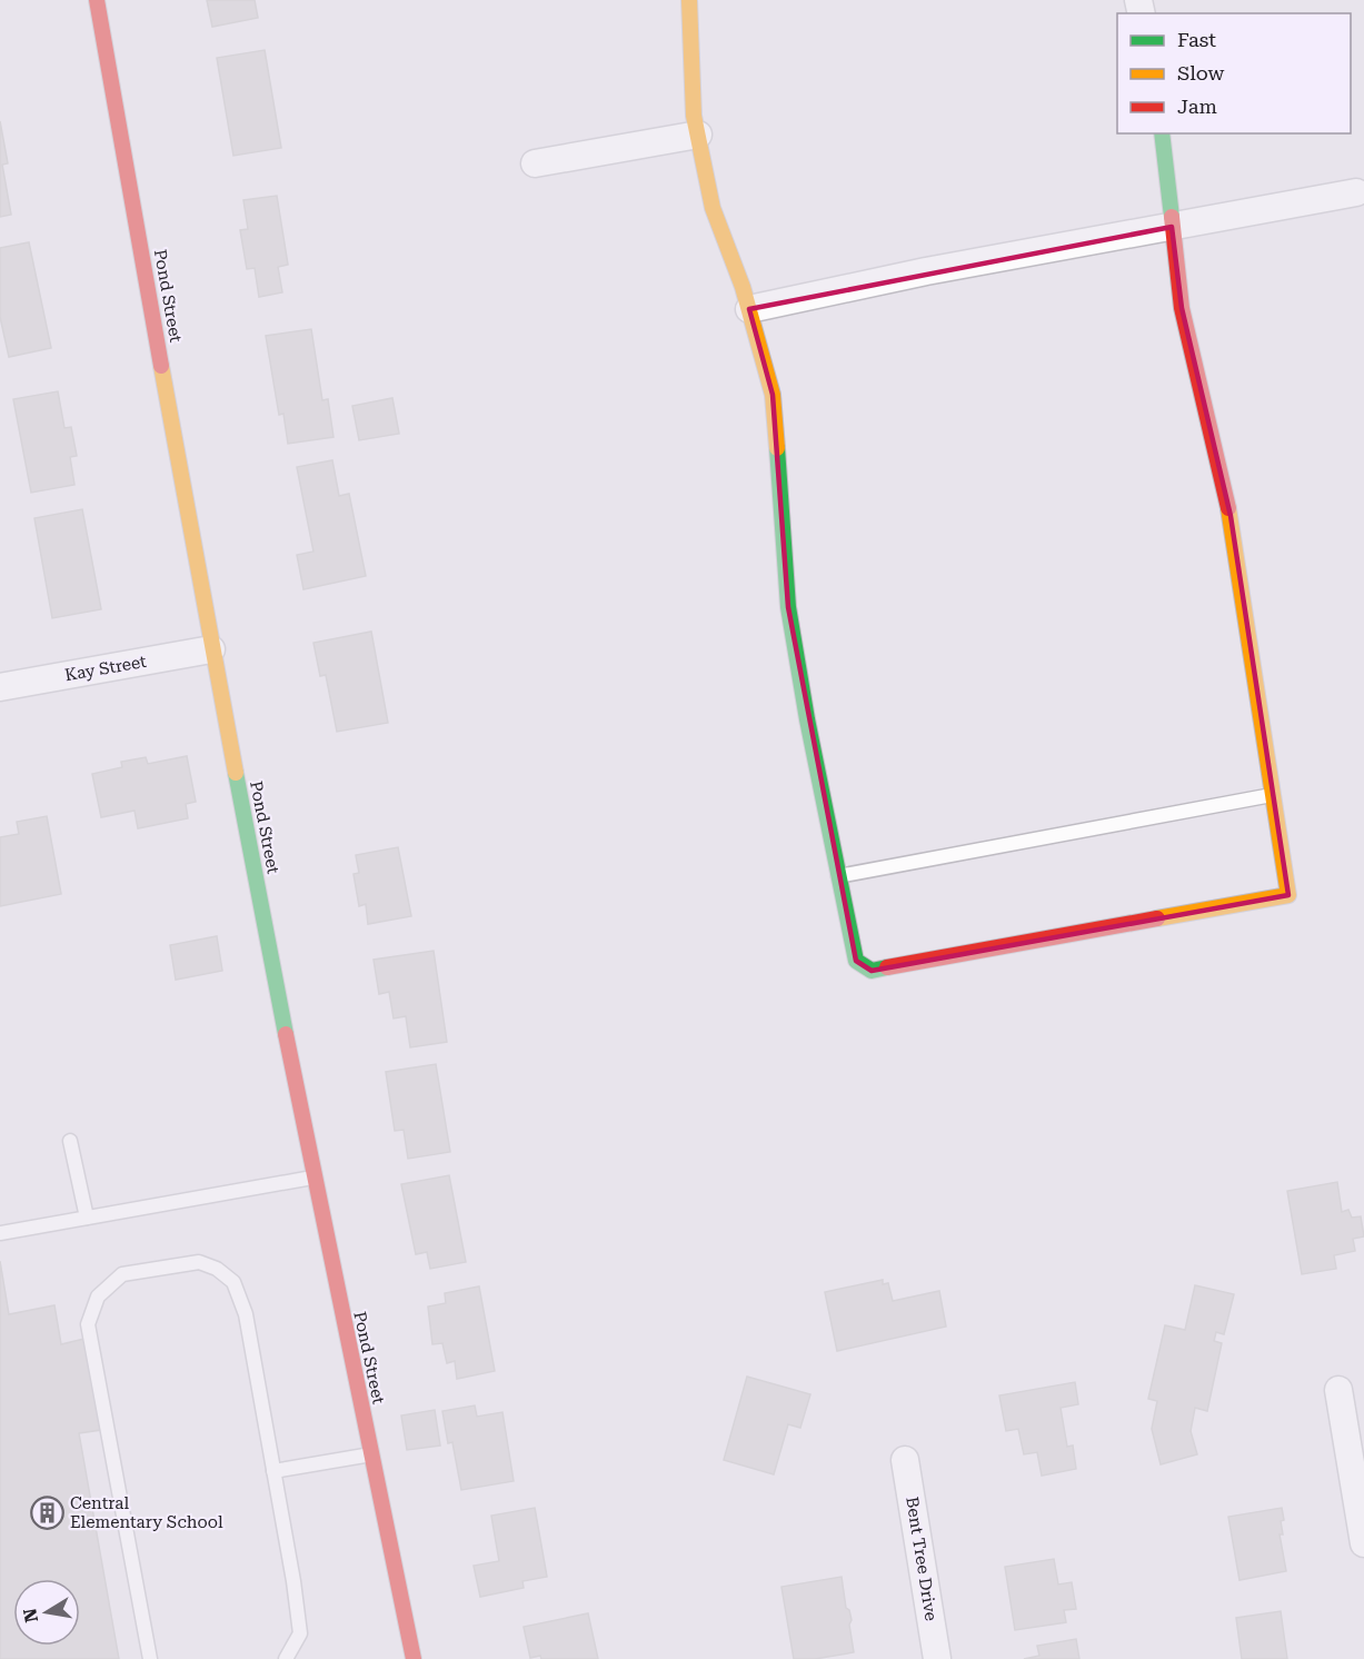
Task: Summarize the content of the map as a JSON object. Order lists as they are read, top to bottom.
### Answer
{
  "streets": {
    "street": ["Pond Street", "Kay Street", "Bent Tree Drive"]
  },
  "crossings": [
    ["Pond Street", "Kay Street"]
  ],
  "places": {
    "building": ["Central Elementary School"]
  },
  "legend": ["Fast", "Slow", "Jam"],
  "north": "left"
}
